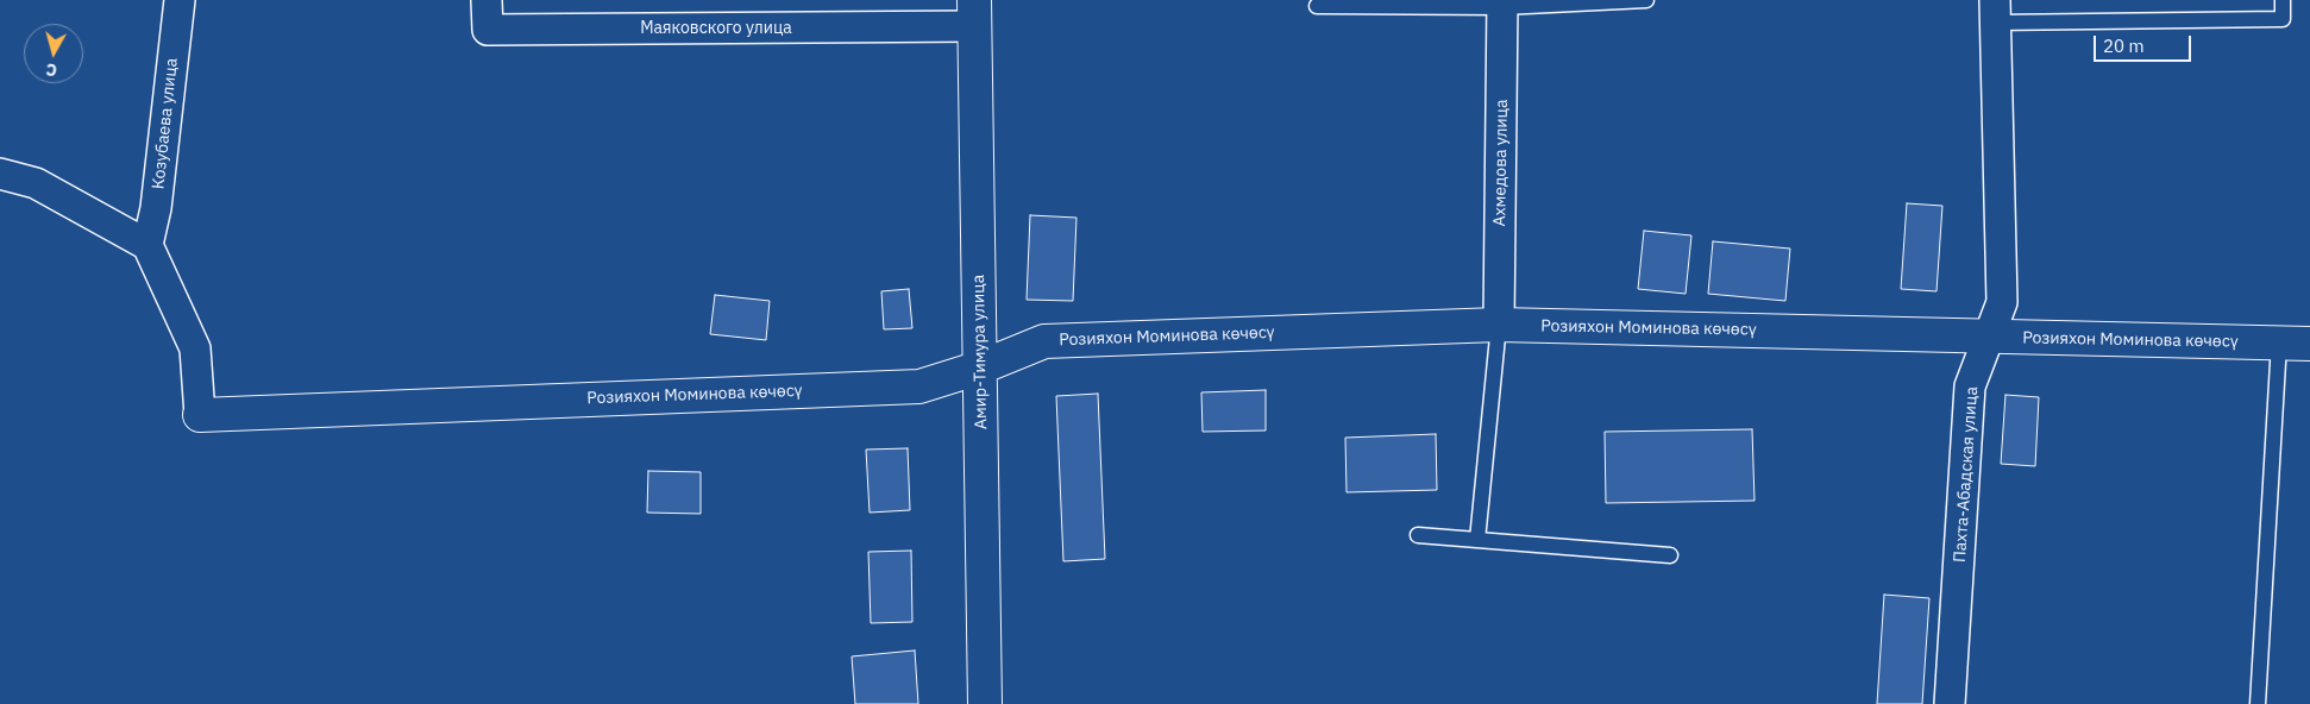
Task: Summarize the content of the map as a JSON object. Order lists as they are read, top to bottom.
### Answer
{
  "streets": {
    "street": [
      "Маяковского улица",
      "Козубаева улица",
      "Ахмедова улица",
      "Розияхон Моминова көчөсү",
      "Амир-Тимура улица",
      "Пахта-Абадская улица"
    ]
  },
  "crossings": [
    ["Маяковского улица", "Амир-Тимура улица"],
    ["Козубаева улица", "Розияхон Моминова көчөсү"],
    ["Ахмедова улица", "Розияхон Моминова көчөсү"],
    ["Розияхон Моминова көчөсү", "Амир-Тимура улица"],
    ["Розияхон Моминова көчөсү", "Пахта-Абадская улица"]
  ],
  "scale_bar": "20 m",
  "north": "bottom"
}
